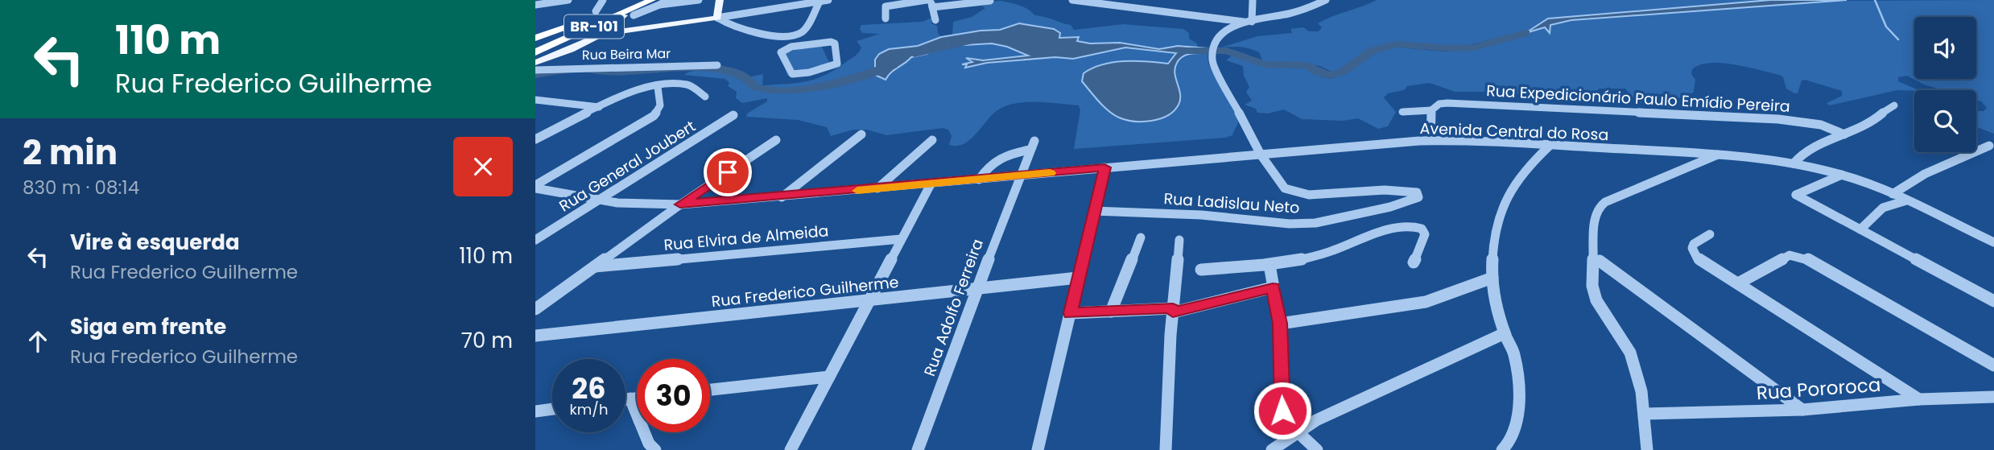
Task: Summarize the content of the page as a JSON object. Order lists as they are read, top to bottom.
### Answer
{
  "streets": {
    "highway": ["BR-101"],
    "street": [
      "Rua Beira Mar",
      "Rua Expedicionário Paulo Emídio Pereira",
      "Avenida Central do Rosa",
      "Rua General Joubert",
      "Rua Ladislau Neto",
      "Rua Elvira de Almeida",
      "Rua Frederico Guilherme",
      "Rua Adolfo Ferreira",
      "Rua Pororoca"
    ]
  },
  "crossings": [
    ["Avenida Central do Rosa", "Rua General Joubert"],
    ["Avenida Central do Rosa", "Rua Ladislau Neto"],
    ["Avenida Central do Rosa", "Rua Adolfo Ferreira"],
    ["Rua Frederico Guilherme", "Rua Adolfo Ferreira"]
  ],
  "page": {
    "turn": ["110 m", "Rua Frederico Guilherme"],
    "heading": ["2 min", "830 m · 08:14"],
    "list": [
      {
        "name": "Vire à esquerda",
        "note": "Rua Frederico Guilherme",
        "value": "110 m"
      },
      {
        "name": "Siga em frente",
        "note": "Rua Frederico Guilherme",
        "value": "70 m"
      }
    ],
    "speed": "26 km/h",
    "limit": "30"
  }
}
